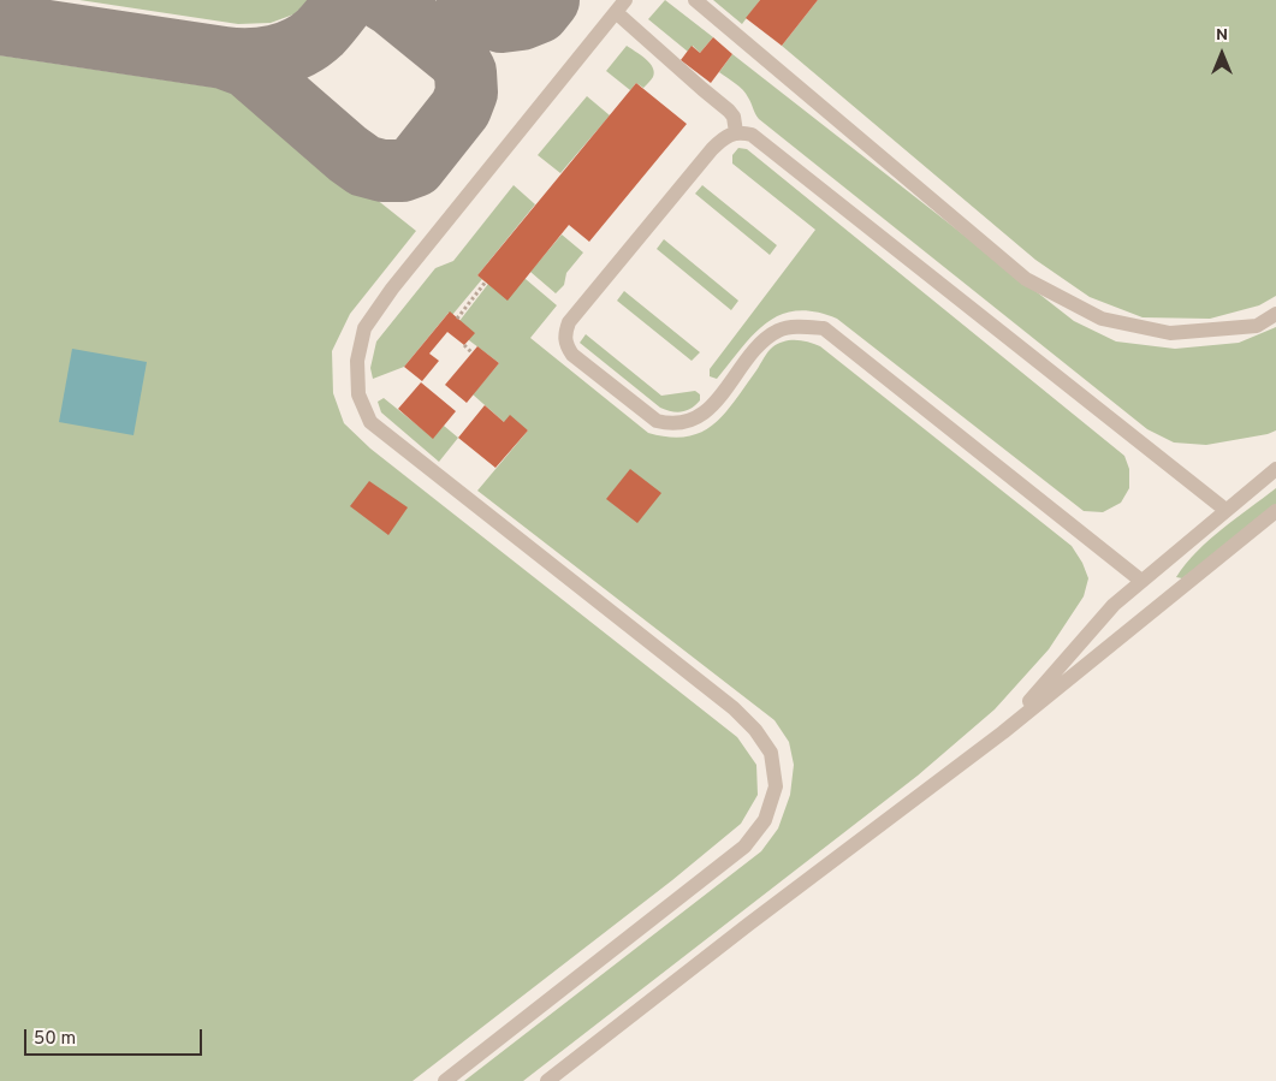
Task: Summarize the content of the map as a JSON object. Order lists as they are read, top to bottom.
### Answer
{
  "scale_bar": "50 m",
  "north": "top"
}
